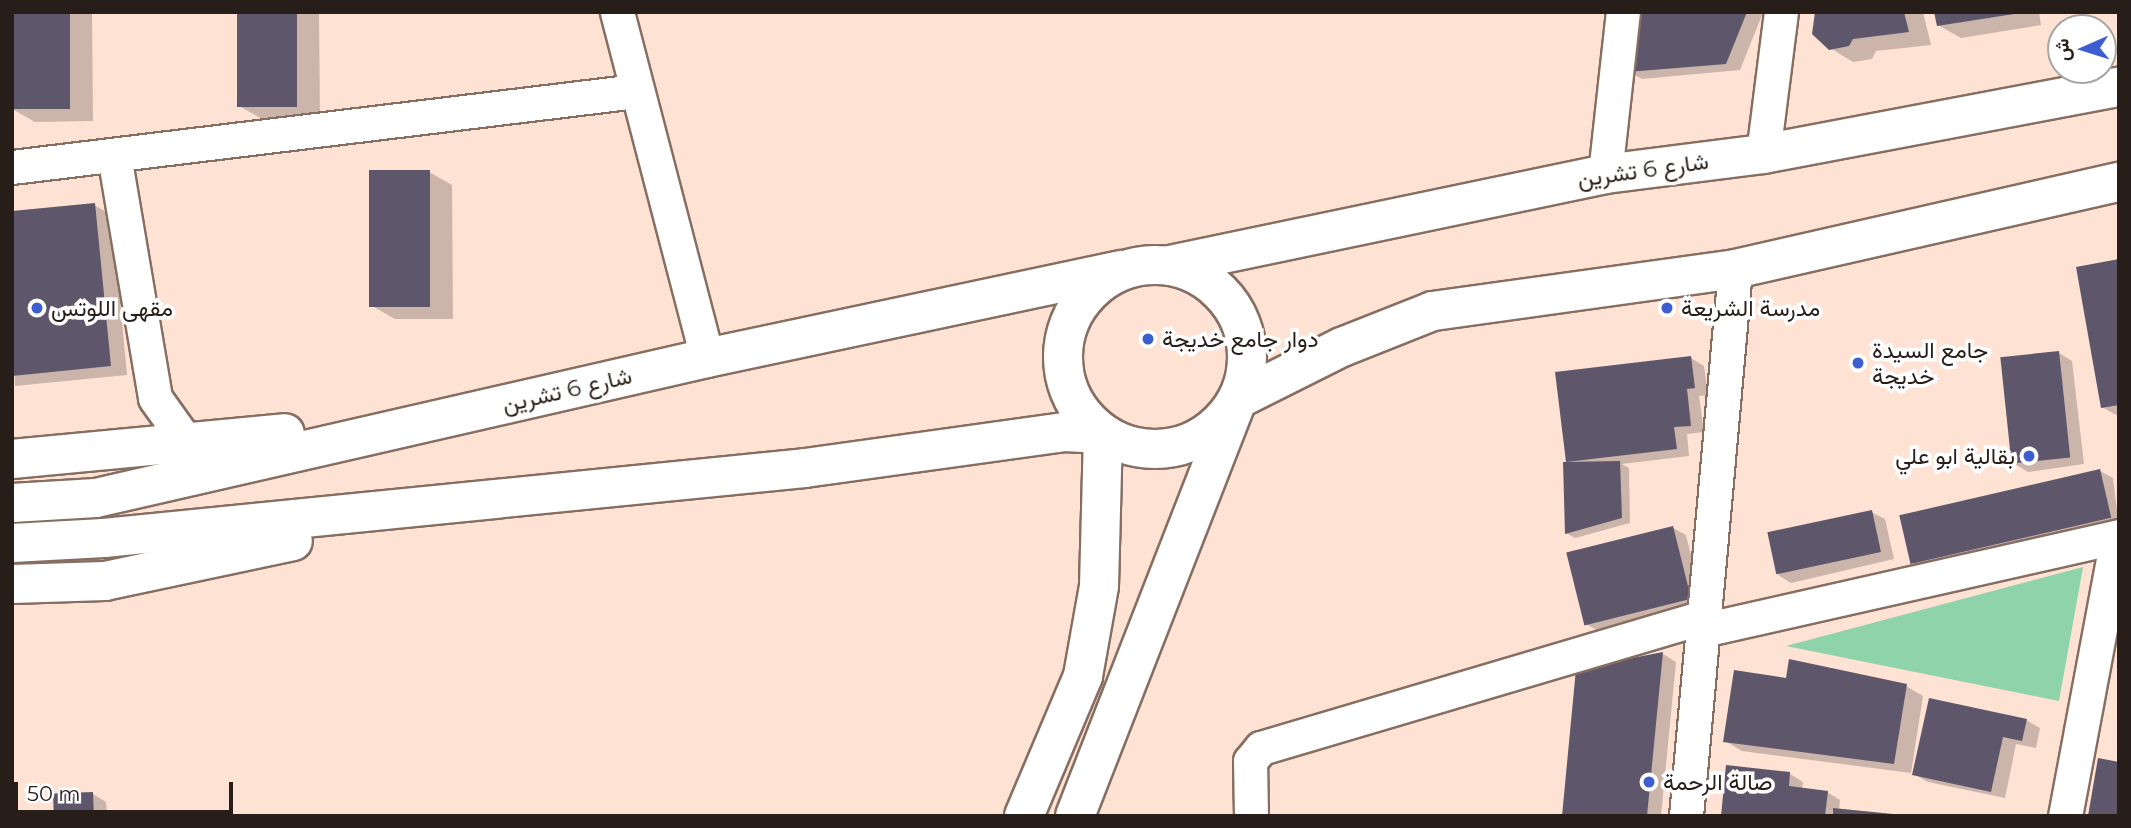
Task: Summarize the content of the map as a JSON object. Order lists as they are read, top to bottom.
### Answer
{
  "streets": {
    "main road": ["شارع 6 تشرين"]
  },
  "places": [
    "مقهى اللوتس",
    "مدرسة الشريعة",
    "دوار جامع خديجة",
    "جامع السيدة خديجة",
    "بقالية ابو علي",
    "صالة الرحمة"
  ],
  "scale_bar": "50 m",
  "north": "left"
}
